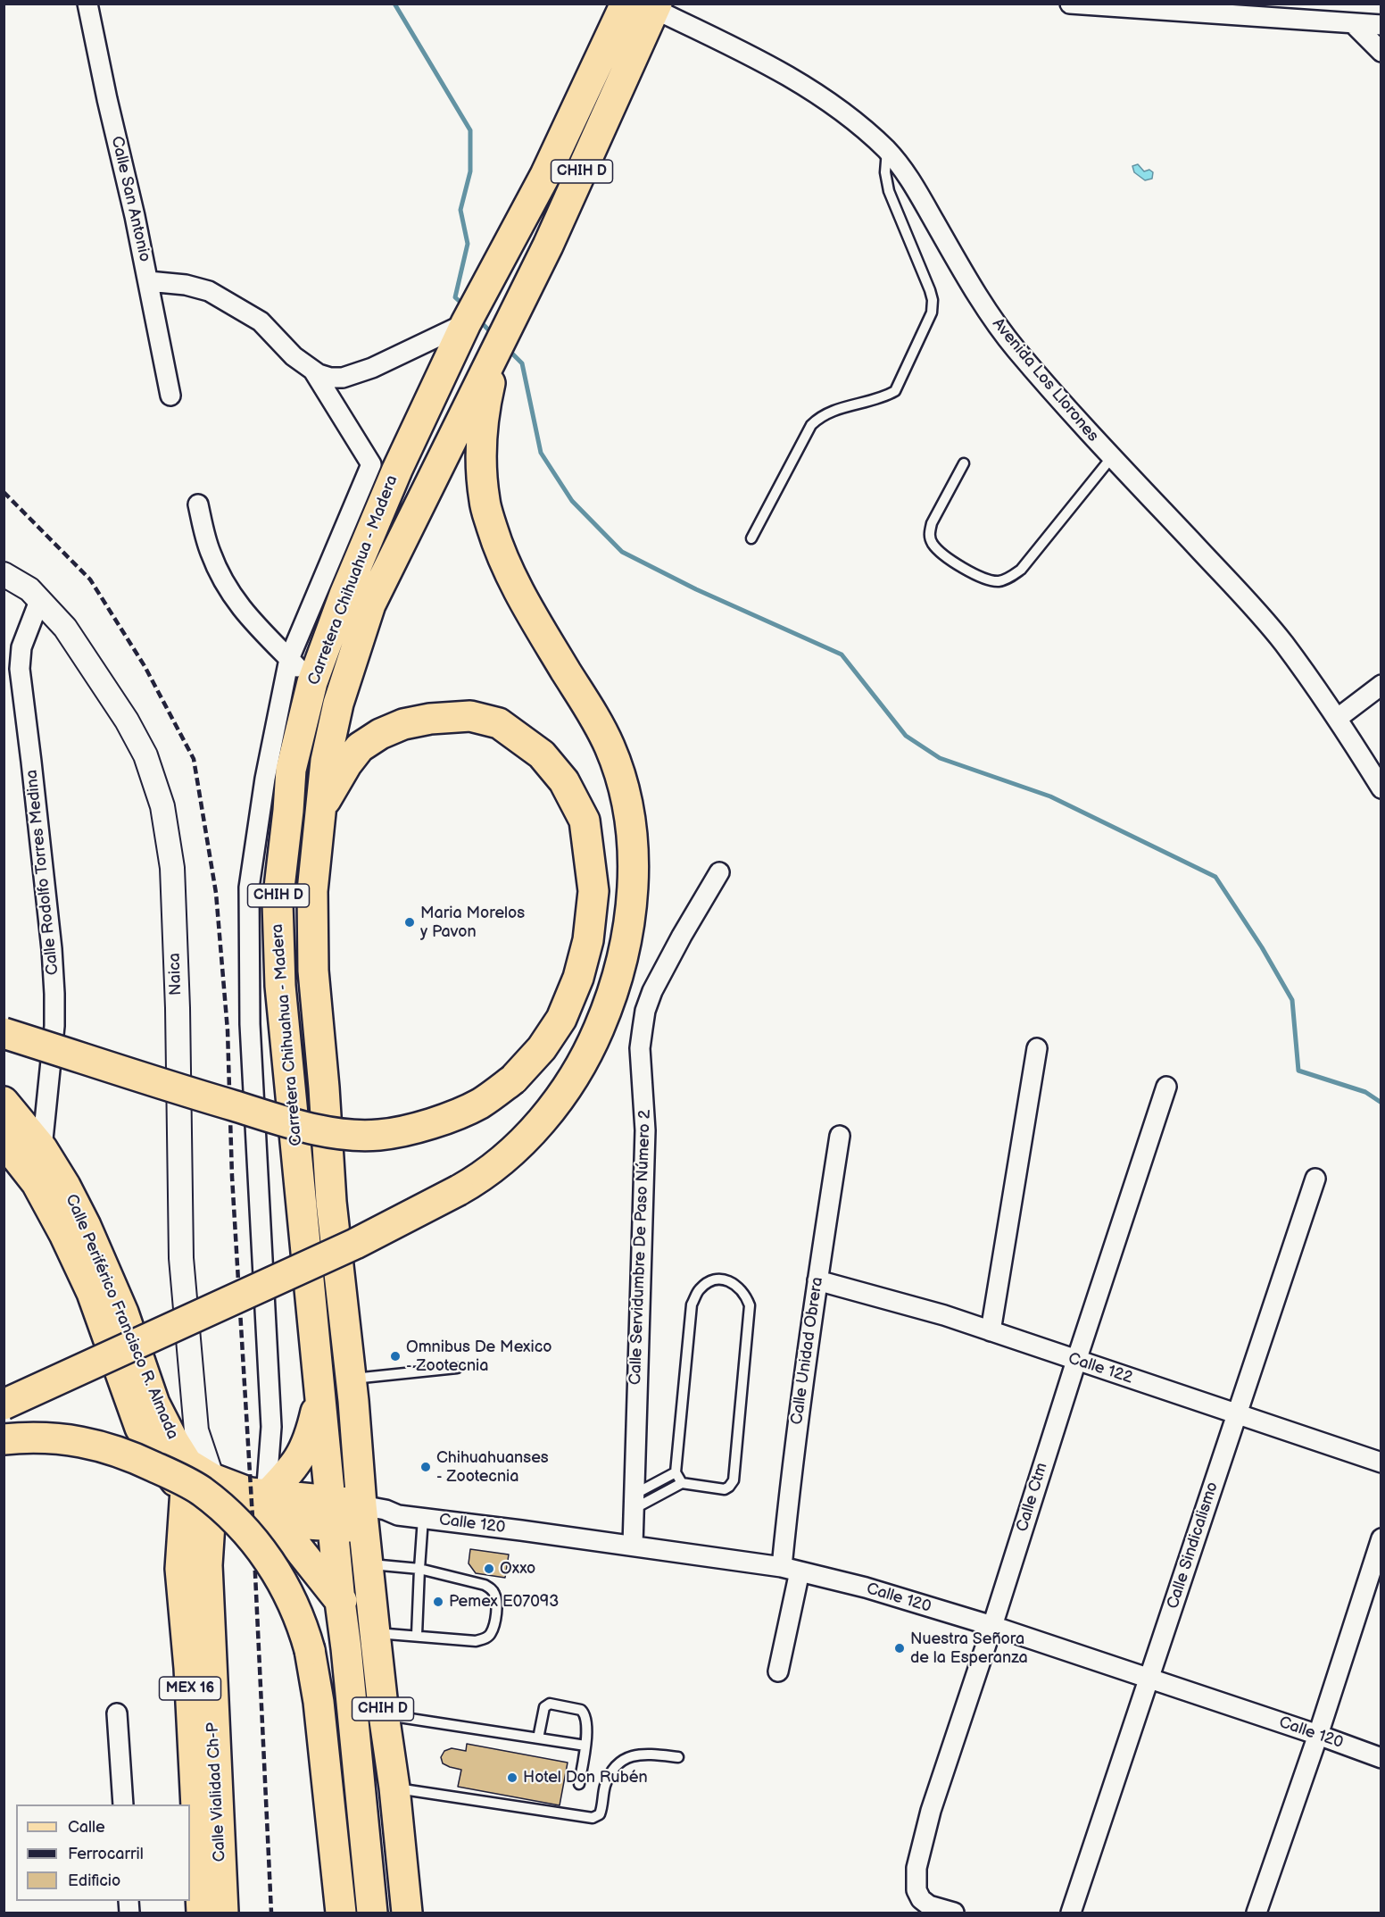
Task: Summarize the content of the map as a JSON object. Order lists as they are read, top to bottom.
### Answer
{
  "streets": {
    "main road": [
      "CHIH D",
      "Carretera Chihuahua - Madera",
      "Calle Periférico Francisco R. Almada",
      "MEX 16",
      "Calle Vialidad Ch-P"
    ],
    "street": [
      "Calle San Antonio",
      "Avenida Los Llorones",
      "Calle Rodolfo Torres Medina",
      "Naica",
      "Calle Servidumbre De Paso Número 2",
      "Calle Unidad Obrera",
      "Calle 122",
      "Calle Ctm",
      "Calle 120",
      "Calle Sindicalismo"
    ]
  },
  "crossings": [
    ["CHIH D", "Carretera Chihuahua - Madera"],
    ["CHIH D", "Calle Periférico Francisco R. Almada"],
    ["CHIH D", "Calle 120"],
    ["Avenida Los Llorones", "Carretera Chihuahua - Madera"],
    ["Carretera Chihuahua - Madera", "Calle Periférico Francisco R. Almada"],
    ["Carretera Chihuahua - Madera", "Calle 120"],
    ["Calle Rodolfo Torres Medina", "Naica"],
    ["Calle Rodolfo Torres Medina", "Calle Periférico Francisco R. Almada"],
    ["Naica", "Calle Periférico Francisco R. Almada"],
    ["Naica", "Calle Vialidad Ch-P"],
    ["Calle Servidumbre De Paso Número 2", "Calle 120"],
    ["Calle Periférico Francisco R. Almada", "Calle 120"],
    ["Calle Periférico Francisco R. Almada", "Calle Vialidad Ch-P"],
    ["Calle Unidad Obrera", "Calle 122"],
    ["Calle Unidad Obrera", "Calle 120"],
    ["Calle 122", "Calle Ctm"],
    ["Calle 122", "Calle Sindicalismo"],
    ["Calle Ctm", "Calle 120"],
    ["Calle 120", "Calle Sindicalismo"]
  ],
  "places": [
    "Maria Morelos y Pavon",
    "Omnibus De Mexico - Zootecnia",
    "Chihuahuanses - Zootecnia",
    "Oxxo",
    "Pemex E07093",
    "Nuestra Señora de la Esperanza",
    "Hotel Don Rubén"
  ],
  "legend": ["Calle", "Ferrocarril", "Edificio"]
}
